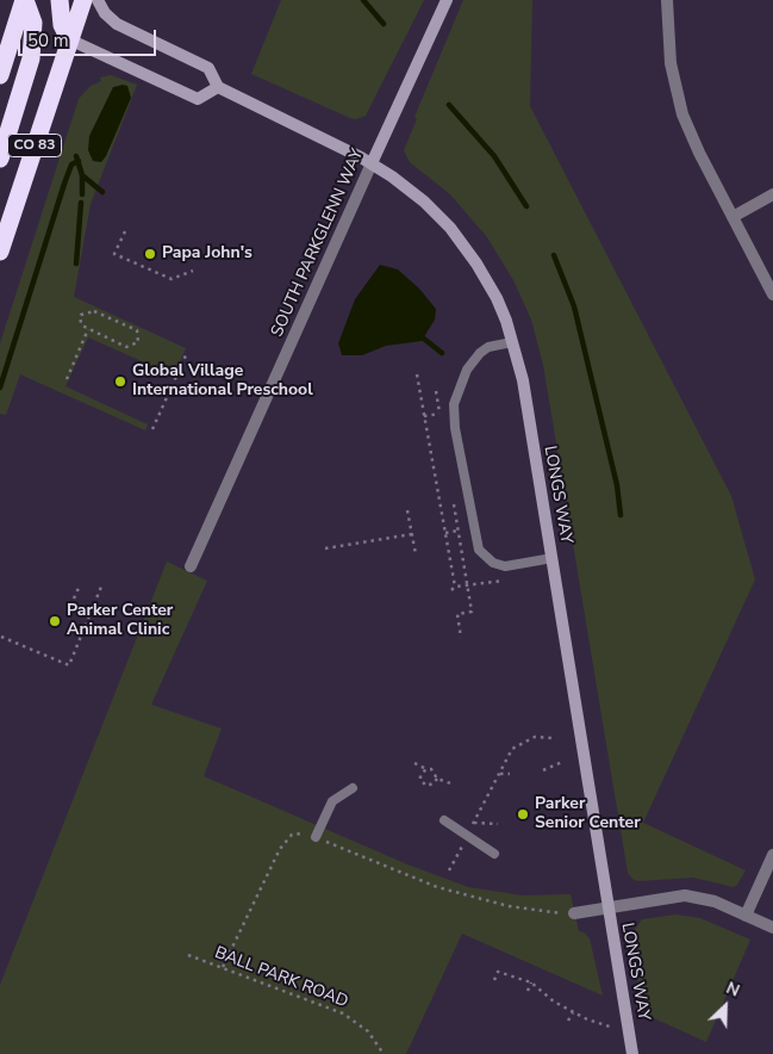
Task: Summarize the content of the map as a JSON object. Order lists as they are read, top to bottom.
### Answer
{
  "streets": {
    "highway": ["CO 83"],
    "street": ["SOUTH PARKGLENN WAY", "LONGS WAY"],
    "path": ["BALL PARK ROAD"]
  },
  "crossings": [
    ["SOUTH PARKGLENN WAY", "LONGS WAY"]
  ],
  "places": [
    "Papa John's",
    "Global Village International Preschool",
    "Parker Center Animal Clinic",
    "Parker Senior Center"
  ],
  "scale_bar": "50 m",
  "north": "top right"
}
